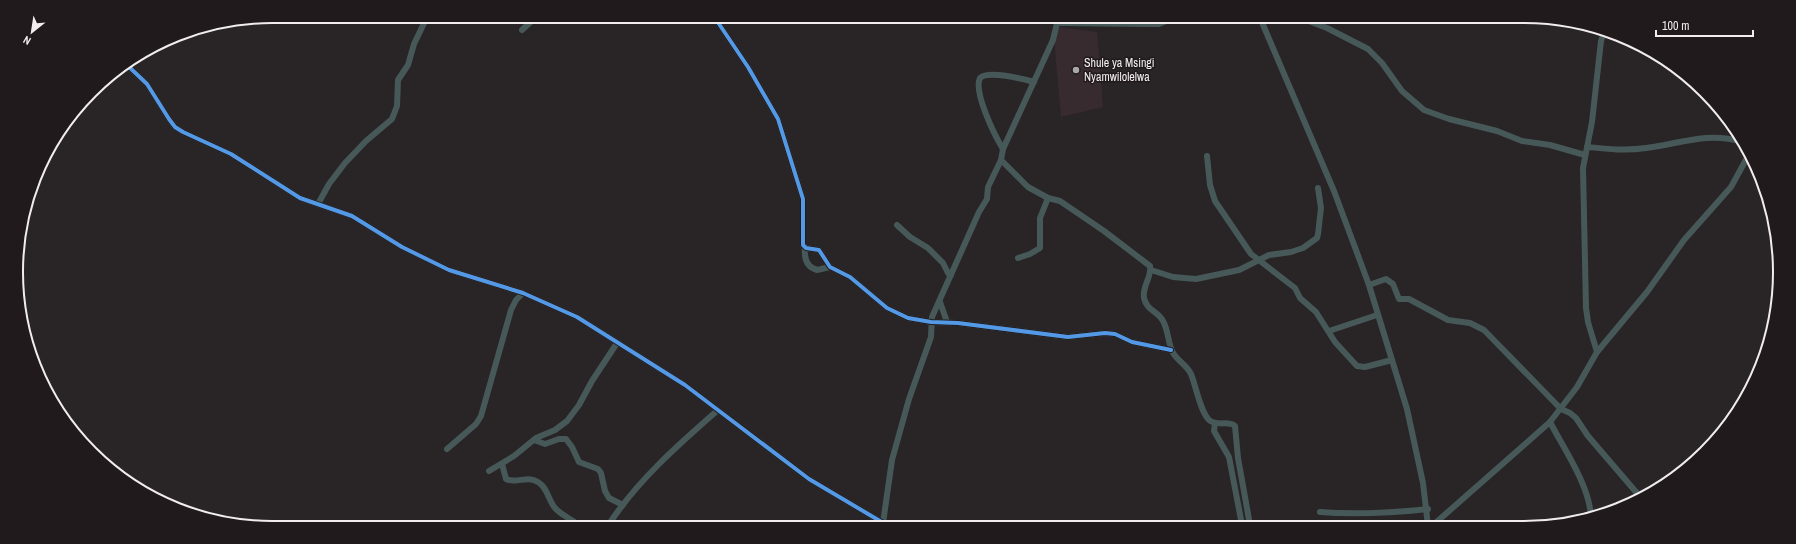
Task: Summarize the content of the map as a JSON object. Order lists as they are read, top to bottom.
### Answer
{
  "places": ["Shule ya Msingi Nyamwilolelwa"],
  "scale_bar": "100 m",
  "north": "bottom left"
}
